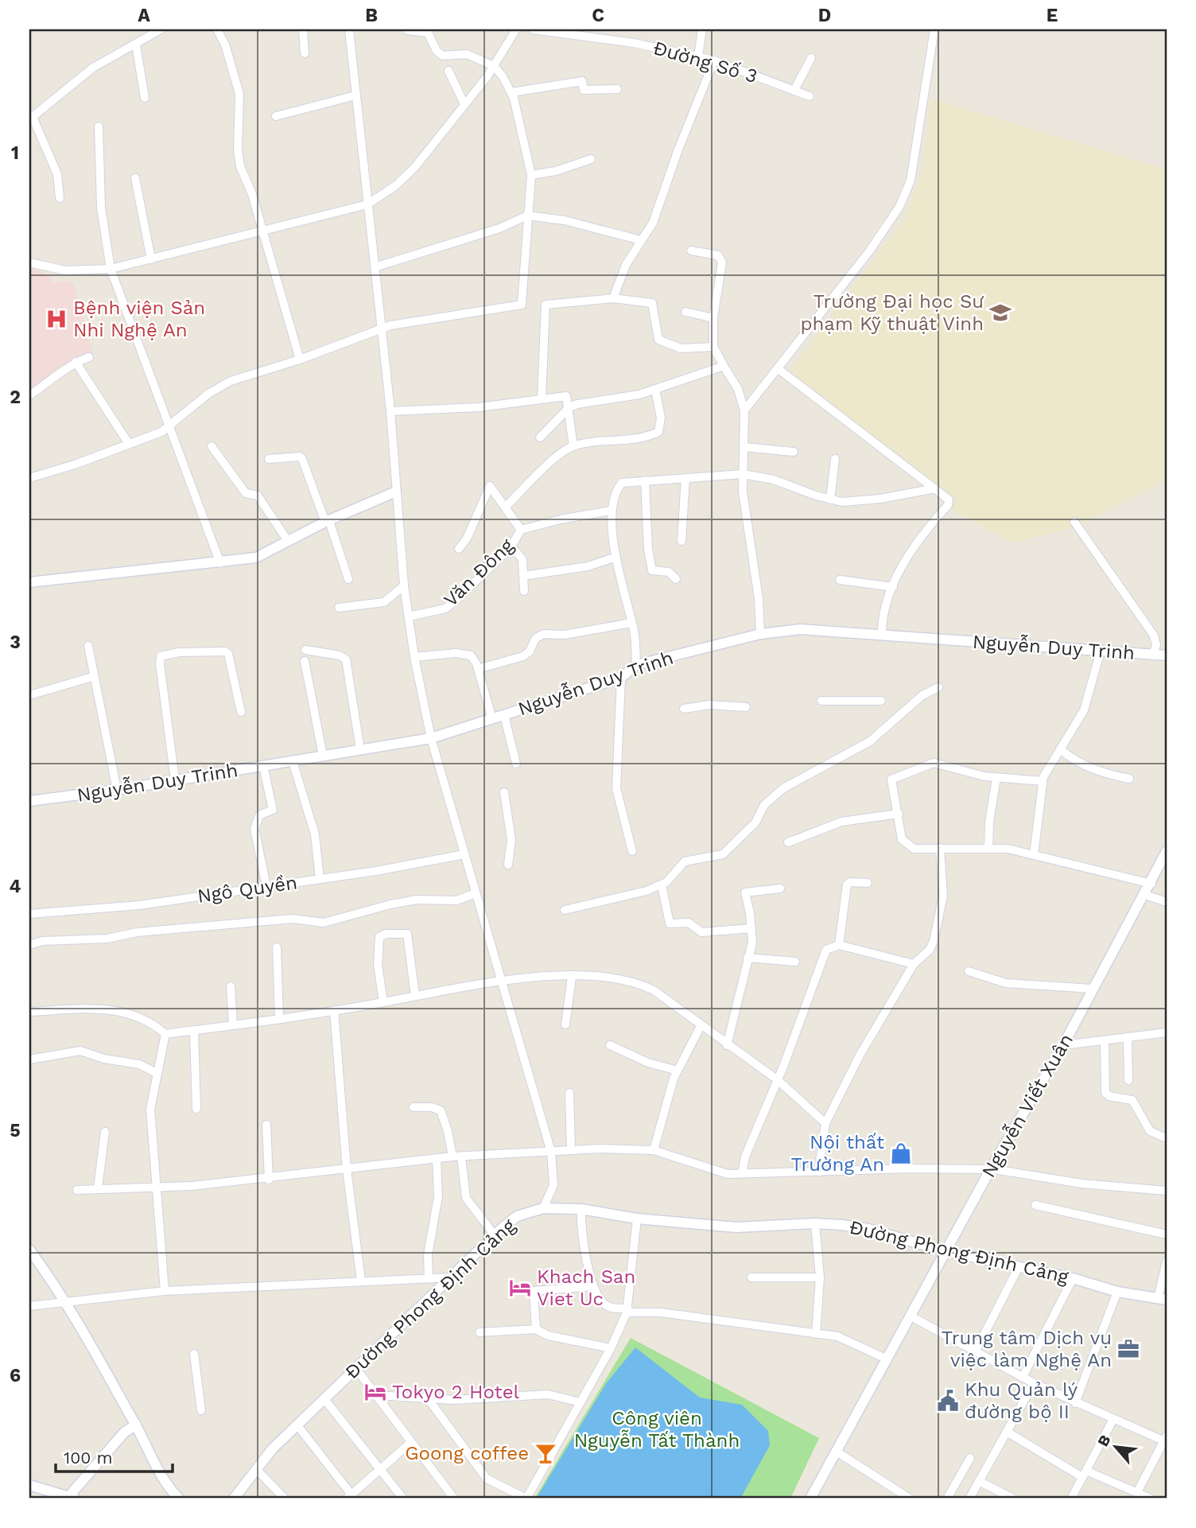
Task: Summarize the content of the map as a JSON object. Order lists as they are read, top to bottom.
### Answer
{
  "streets": {
    "street": [
      "Đường Số 3",
      "Văn Đông",
      "Nguyễn Duy Trinh",
      "Ngô Quyền",
      "Nguyễn Viết Xuân",
      "Đường Phong Định Cảng"
    ]
  },
  "crossings": [
    ["Nguyễn Viết Xuân", "Đường Phong Định Cảng"]
  ],
  "parks": ["Công viên Nguyễn Tất Thành"],
  "places": {
    "school or university": ["Trường Đại học Sư phạm Kỹ thuật Vinh"],
    "hospital": ["Bệnh viện Sản Nhi Nghệ An"],
    "shop": ["Nội thất Trường An"],
    "hotel": ["Khach San Viet Uc", "Tokyo 2 Hotel"],
    "office": ["Trung tâm Dịch vụ việc làm Nghệ An"],
    "public building": ["Khu Quản lý đường bộ II"],
    "bar": ["Goong coffee"]
  },
  "scale_bar": "100 m",
  "north": "top left",
  "grid": {
    "columns": [
      "A",
      "B",
      "C",
      "D",
      "E"
    ],
    "rows": [
      "1",
      "2",
      "3",
      "4",
      "5",
      "6"
    ]
  }
}
